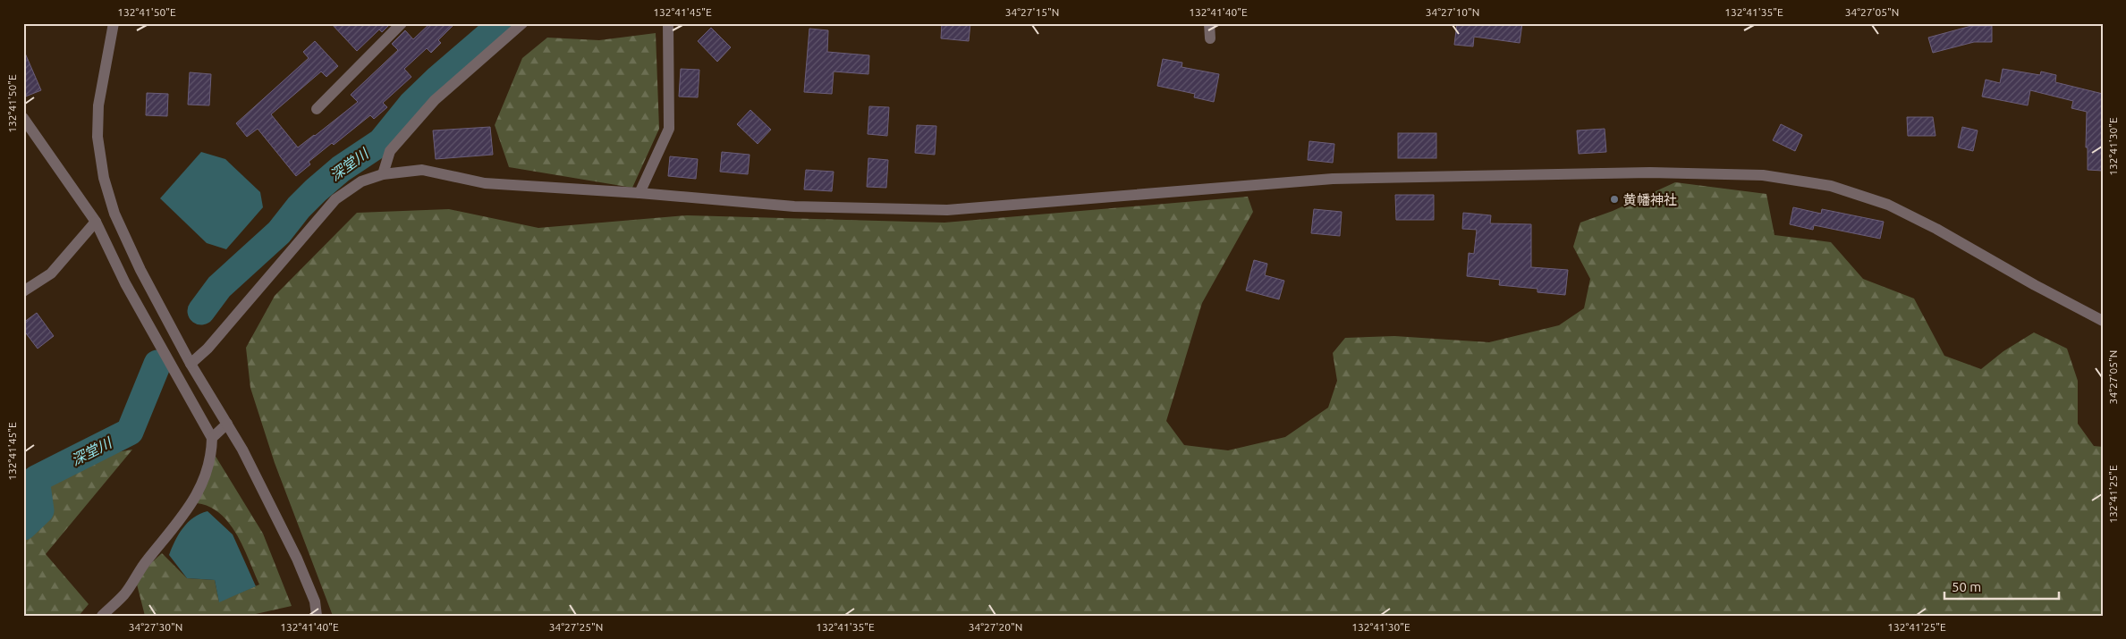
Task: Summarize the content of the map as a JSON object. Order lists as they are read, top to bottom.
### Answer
{
  "water": ["深堂川"],
  "places": ["黄幡神社"],
  "scale_bar": "50 m",
  "coordinates": [
    "132°41'50\"E",
    "132°41'45\"E",
    "34°27'15\"N",
    "132°41'40\"E",
    "34°27'10\"N",
    "132°41'35\"E",
    "34°27'05\"N",
    "132°41'30\"E",
    "132°41'25\"E",
    "34°27'30\"N",
    "34°27'25\"N",
    "34°27'20\"N"
  ]
}
